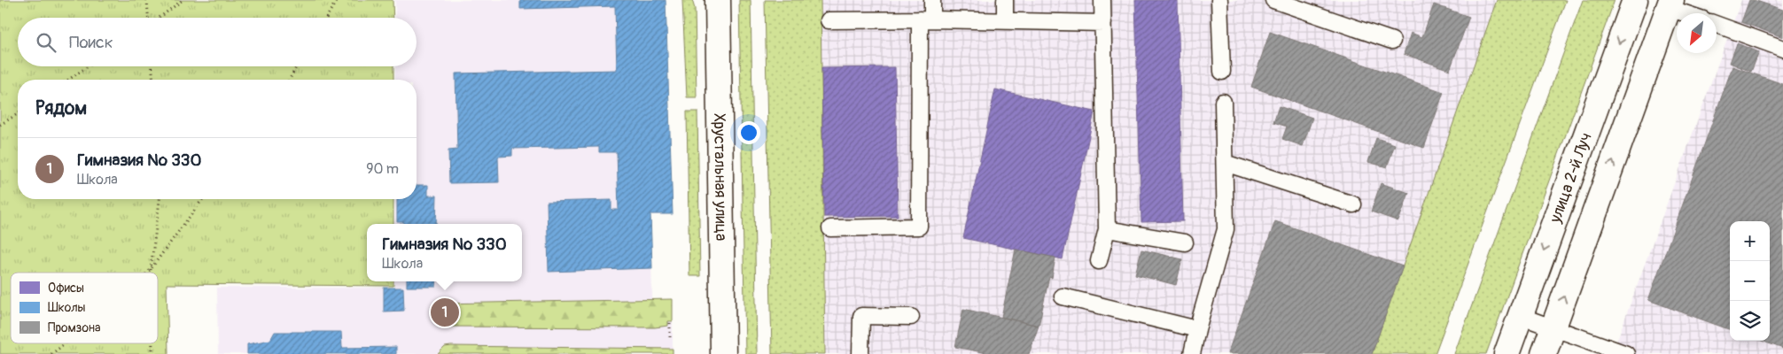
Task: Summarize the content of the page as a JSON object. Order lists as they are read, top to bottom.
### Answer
{
  "streets": {
    "main road": ["Хрустальная улица", "улица 2-й Луч"]
  },
  "legend": ["Офисы", "Школы", "Промзона"],
  "north": "bottom left",
  "page": {
    "search": "Поиск",
    "heading": "Рядом",
    "list": [
      {
        "mark": "1",
        "name": "Гимназия № 330",
        "note": "Школа",
        "value": "90 m"
      }
    ],
    "map_buttons": ["+", "−"],
    "popup": ["Гимназия № 330", "Школа"],
    "pins": "1"
  }
}
